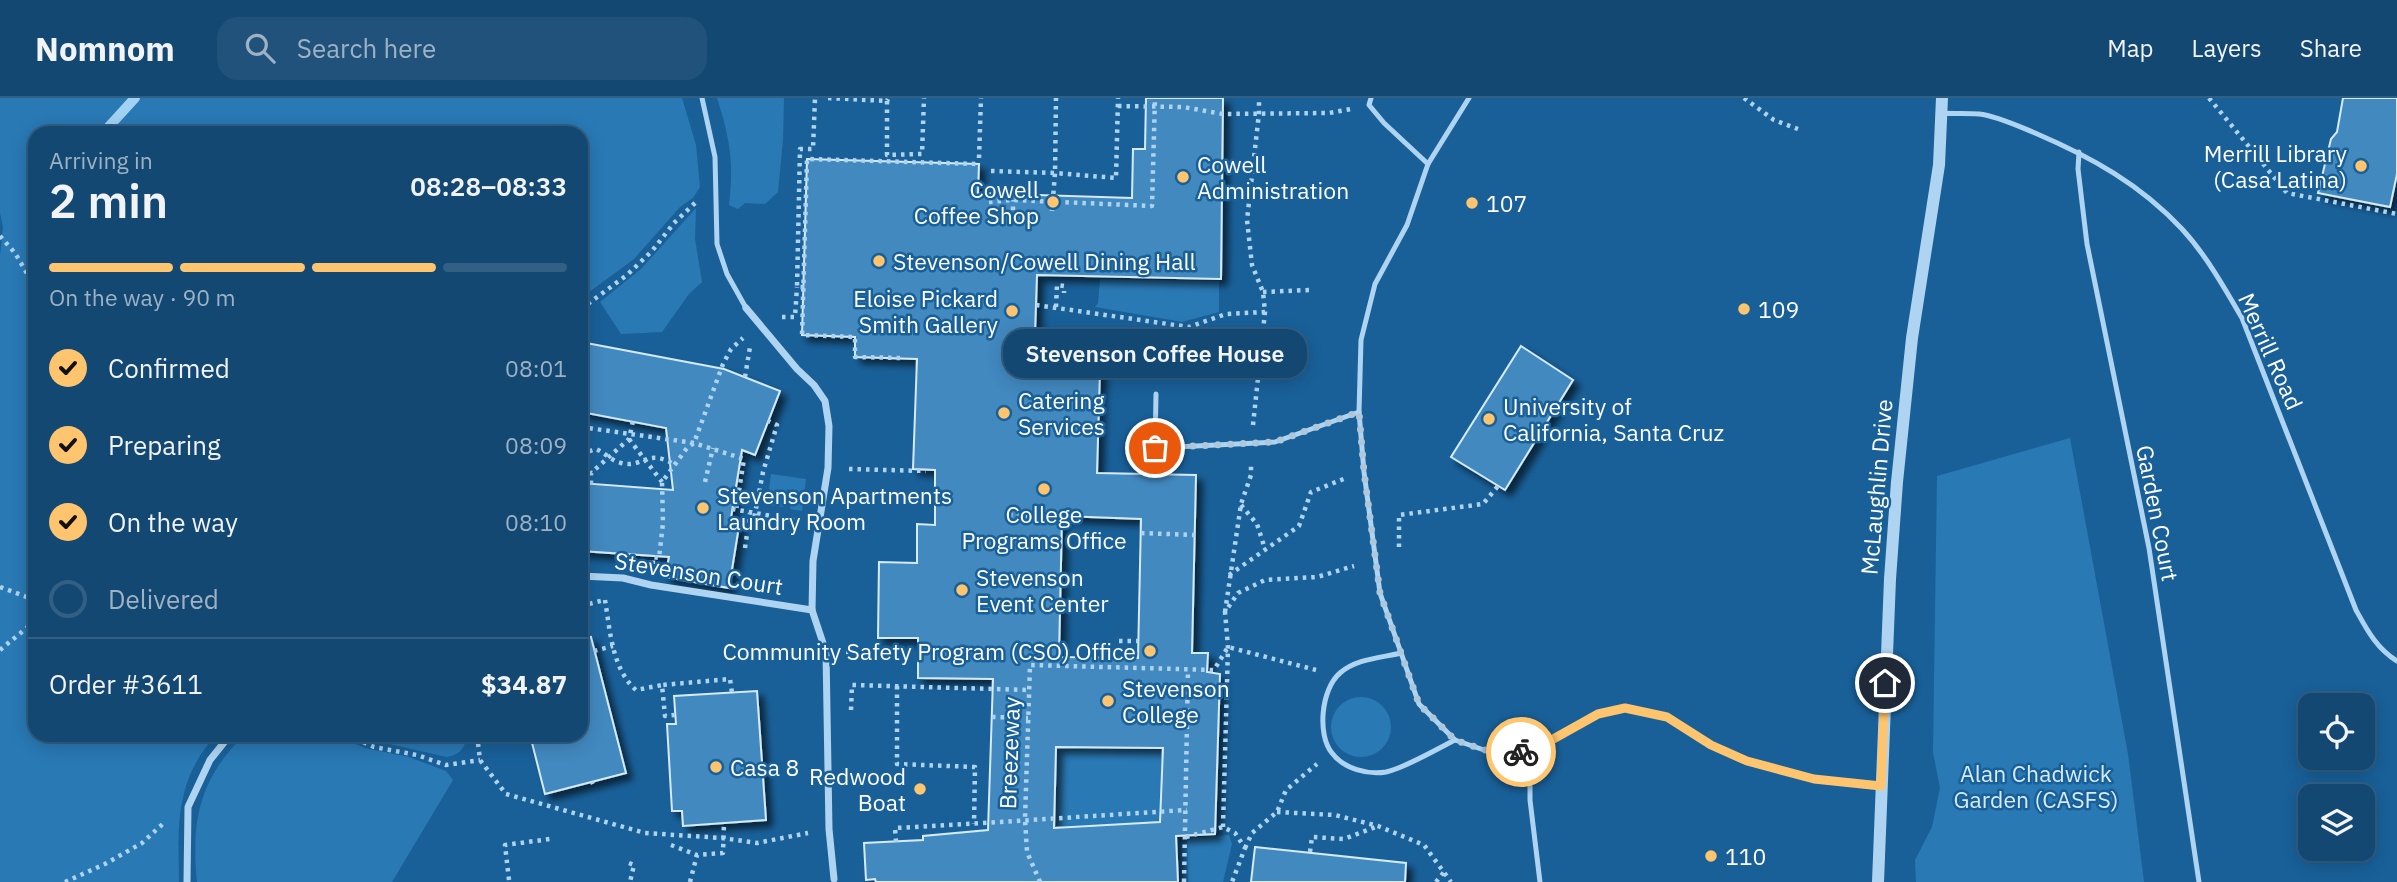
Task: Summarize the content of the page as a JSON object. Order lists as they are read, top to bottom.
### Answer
{
  "streets": {
    "street": ["McLaughlin Drive", "Stevenson Court"],
    "lane": ["Merrill Road", "Garden Court"],
    "path": ["Breezeway"]
  },
  "crossings": [
    ["Merrill Road", "McLaughlin Drive"],
    ["Merrill Road", "Garden Court"]
  ],
  "parks": ["Alan Chadwick Garden (CASFS)"],
  "places": [
    "Merrill Library (Casa Latina)",
    "Cowell Administration",
    "Cowell Coffee Shop",
    "107",
    "Stevenson/Cowell Dining Hall",
    "109",
    "Eloise Pickard Smith Gallery",
    "Catering Services",
    "University of California, Santa Cruz",
    "Stevenson Coffee House",
    "College Programs Office",
    "Stevenson Apartments Laundry Room",
    "Stevenson Event Center",
    "Community Safety Program (CSO) Office",
    "Stevenson College",
    "Casa 8",
    "Redwood Boat",
    "110"
  ],
  "page": {
    "header": "Nomnom",
    "search": "Search here",
    "nav": ["Map", "Layers", "Share"],
    "heading": ["2 min", "Arriving in", "08:28–08:33"],
    "panel": ["Order #3611", "$34.87"],
    "bar": "On the way · 90 m",
    "bubble": "Stevenson Coffee House",
    "list": [
      ["Confirmed", "08:01"],
      ["Preparing", "08:09"],
      ["On the way", "08:10"],
      "Delivered"
    ]
  }
}
